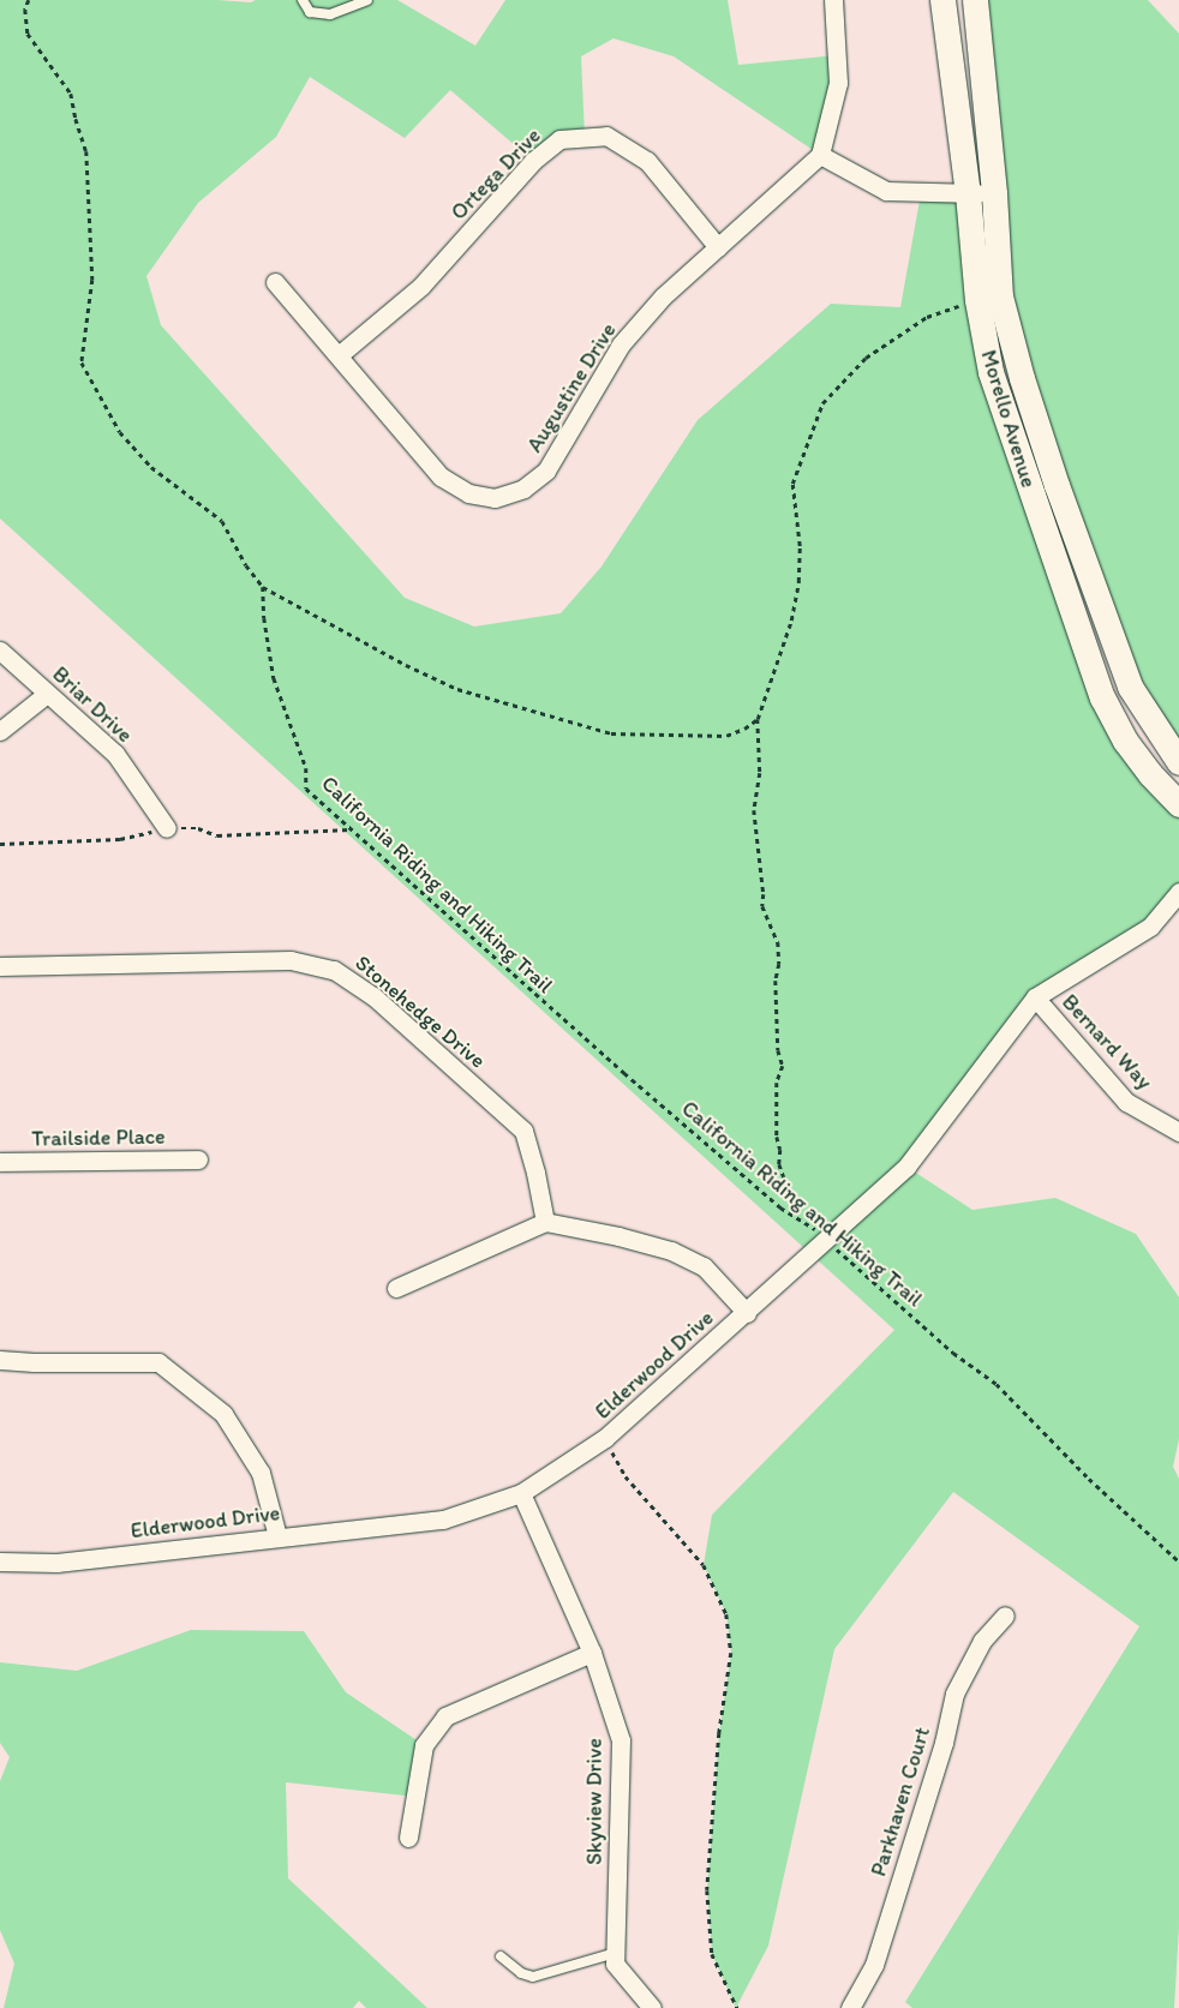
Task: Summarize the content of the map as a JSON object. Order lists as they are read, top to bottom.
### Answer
{
  "streets": {
    "street": [
      "Ortega Drive",
      "Augustine Drive",
      "Morello Avenue",
      "Briar Drive",
      "Stonehedge Drive",
      "Bernard Way",
      "Trailside Place",
      "Elderwood Drive",
      "Skyview Drive",
      "Parkhaven Court"
    ],
    "path": ["California Riding and Hiking Trail"]
  },
  "crossings": [
    ["Ortega Drive", "Augustine Drive"],
    ["California Riding and Hiking Trail", "Elderwood Drive"],
    ["Bernard Way", "Elderwood Drive"],
    ["Elderwood Drive", "Skyview Drive"]
  ]
}
